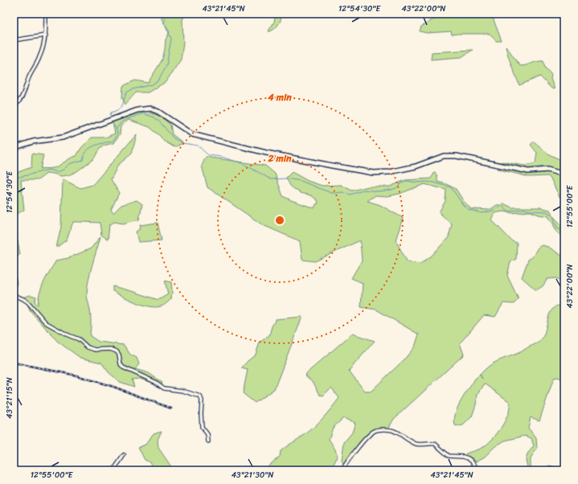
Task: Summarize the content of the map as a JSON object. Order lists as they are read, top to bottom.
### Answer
{
  "coordinates": [
    "43°21'45\"N",
    "12°54'30\"E",
    "43°22'00\"N",
    "12°55'00\"E",
    "43°21'15\"N",
    "43°21'30\"N"
  ],
  "rings": ["4 min", "2 min"]
}
